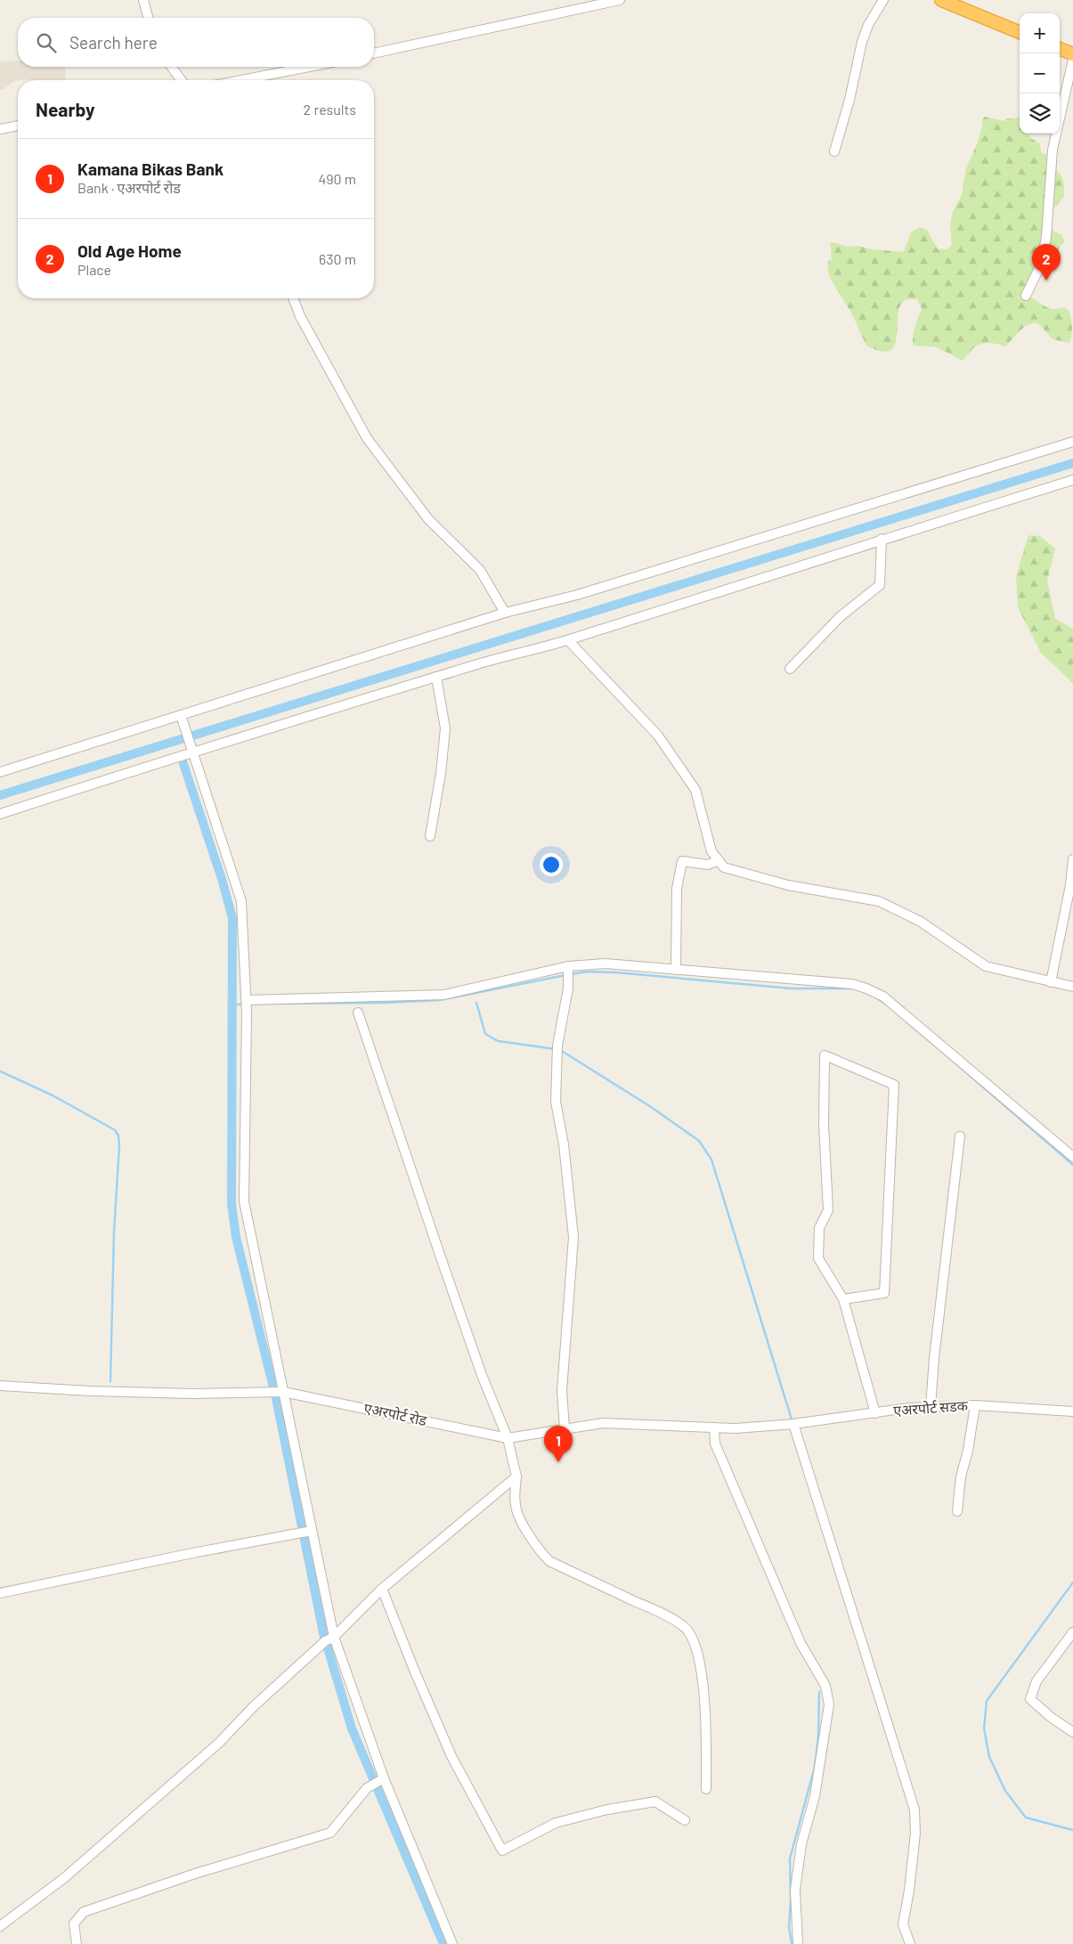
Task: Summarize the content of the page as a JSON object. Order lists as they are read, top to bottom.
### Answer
{
  "streets": {
    "street": ["एअरपोर्ट सडक", "एअरपोर्ट रोड"]
  },
  "crossings": [
    ["एअरपोर्ट सडक", "एअरपोर्ट रोड"]
  ],
  "page": {
    "map_buttons": ["+", "−"],
    "search": "Search here",
    "heading": ["Nearby", "2 results"],
    "list": [
      {
        "mark": "1",
        "name": "Kamana Bikas Bank",
        "note": "Bank · एअरपोर्ट रोड",
        "value": "490 m"
      },
      {
        "mark": "2",
        "name": "Old Age Home",
        "note": "Place",
        "value": "630 m"
      }
    ],
    "pins": ["2", "1"]
  }
}
